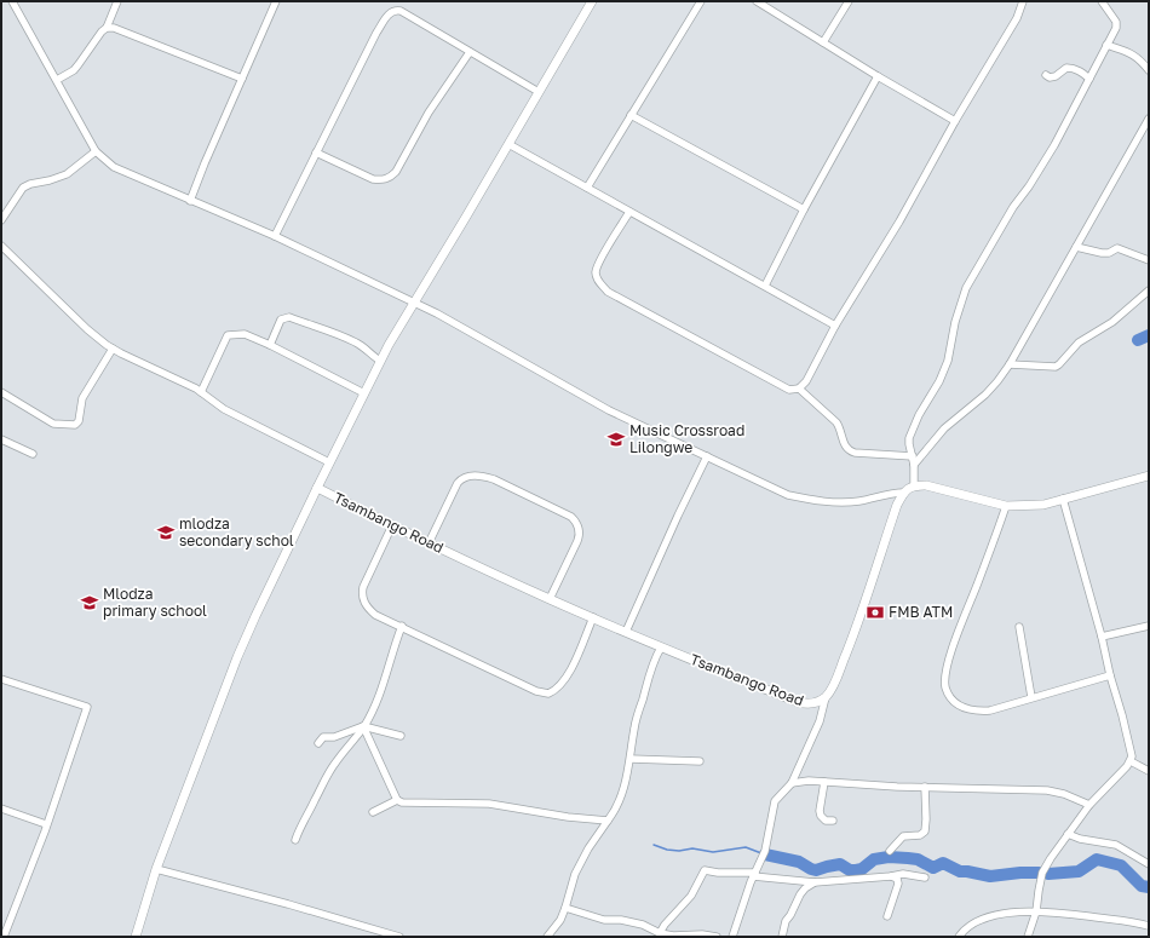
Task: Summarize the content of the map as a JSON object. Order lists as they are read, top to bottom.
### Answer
{
  "streets": {
    "street": ["Tsambango Road"]
  },
  "places": {
    "school or university": ["Music Crossroad Lilongwe", "mlodza secondary schol", "Mlodza primary school"],
    "bank": ["FMB ATM"]
  }
}
